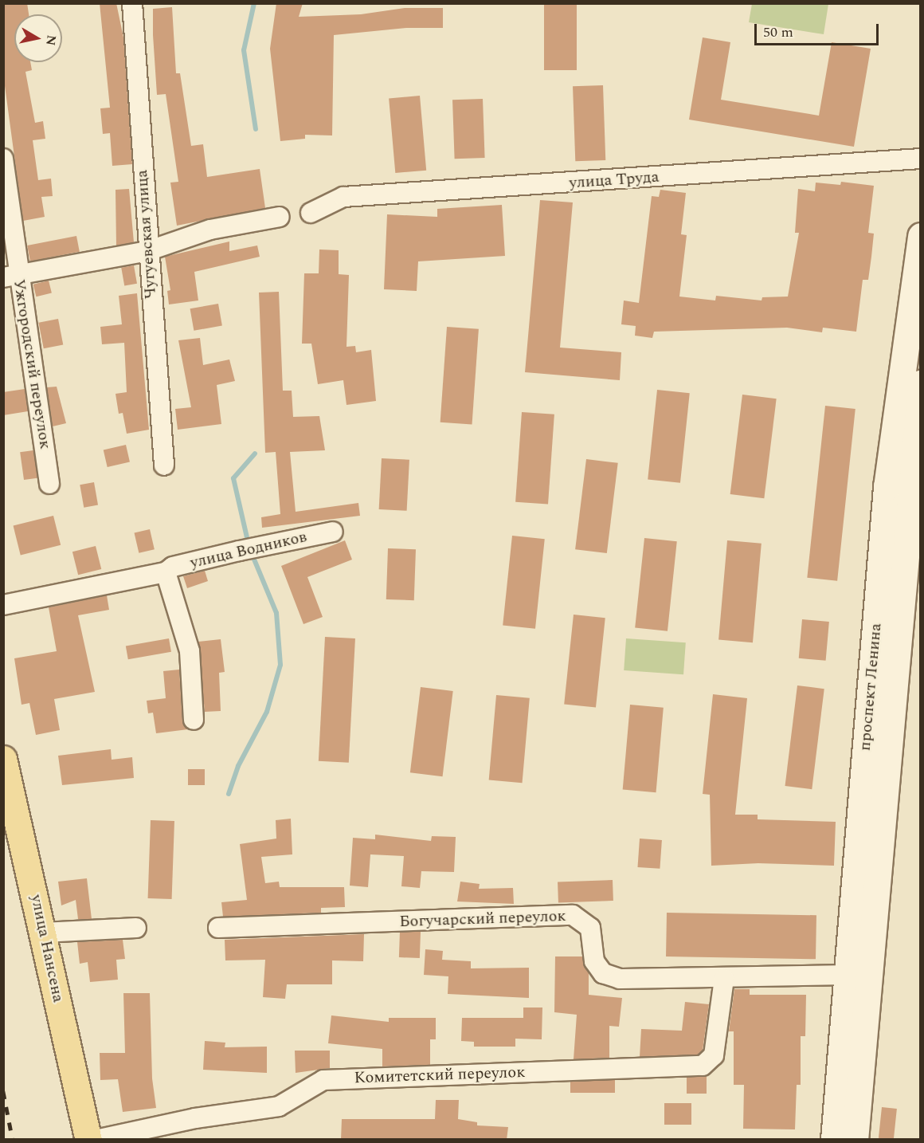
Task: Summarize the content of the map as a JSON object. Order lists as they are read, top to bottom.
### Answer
{
  "streets": {
    "main road": ["проспект Ленина", "улица Нансена"],
    "street": [
      "улица Труда",
      "Чугуевская улица",
      "Ужгородский переулок",
      "улица Водников",
      "Богучарский переулок",
      "Комитетский переулок"
    ]
  },
  "crossings": [
    ["проспект Ленина", "Богучарский переулок"],
    ["Богучарский переулок", "Комитетский переулок"]
  ],
  "scale_bar": "50 m",
  "north": "right"
}
